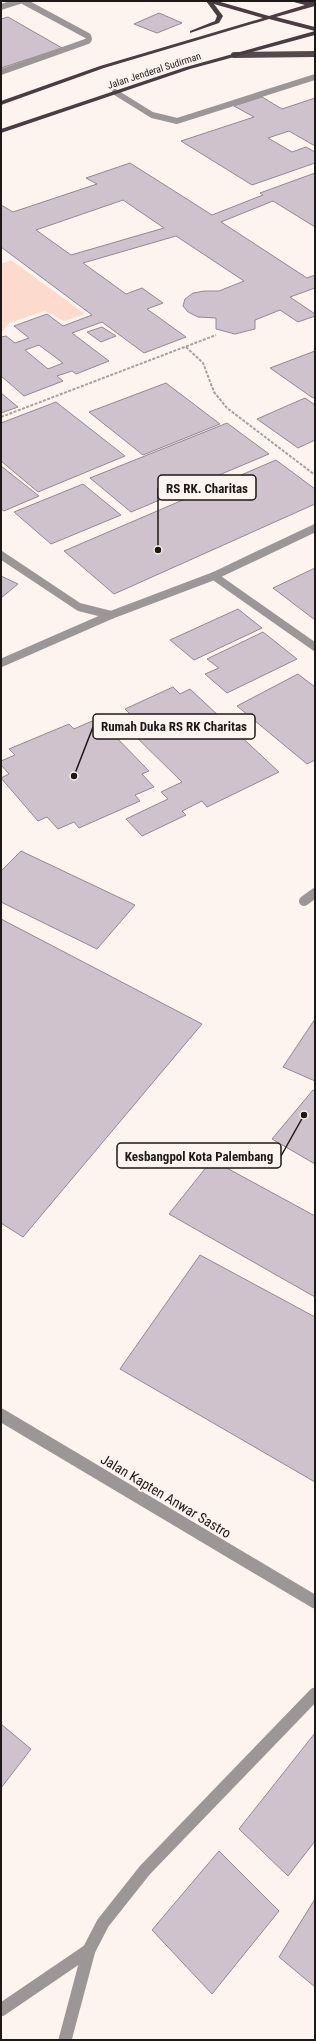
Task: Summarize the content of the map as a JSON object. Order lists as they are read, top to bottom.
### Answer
{
  "streets": {
    "highway": ["Jalan Jenderal Sudirman"],
    "street": ["Jalan Kapten Anwar Sastro"]
  },
  "places": ["RS RK. Charitas", "Rumah Duka RS RK Charitas", "Kesbangpol Kota Palembang"]
}
